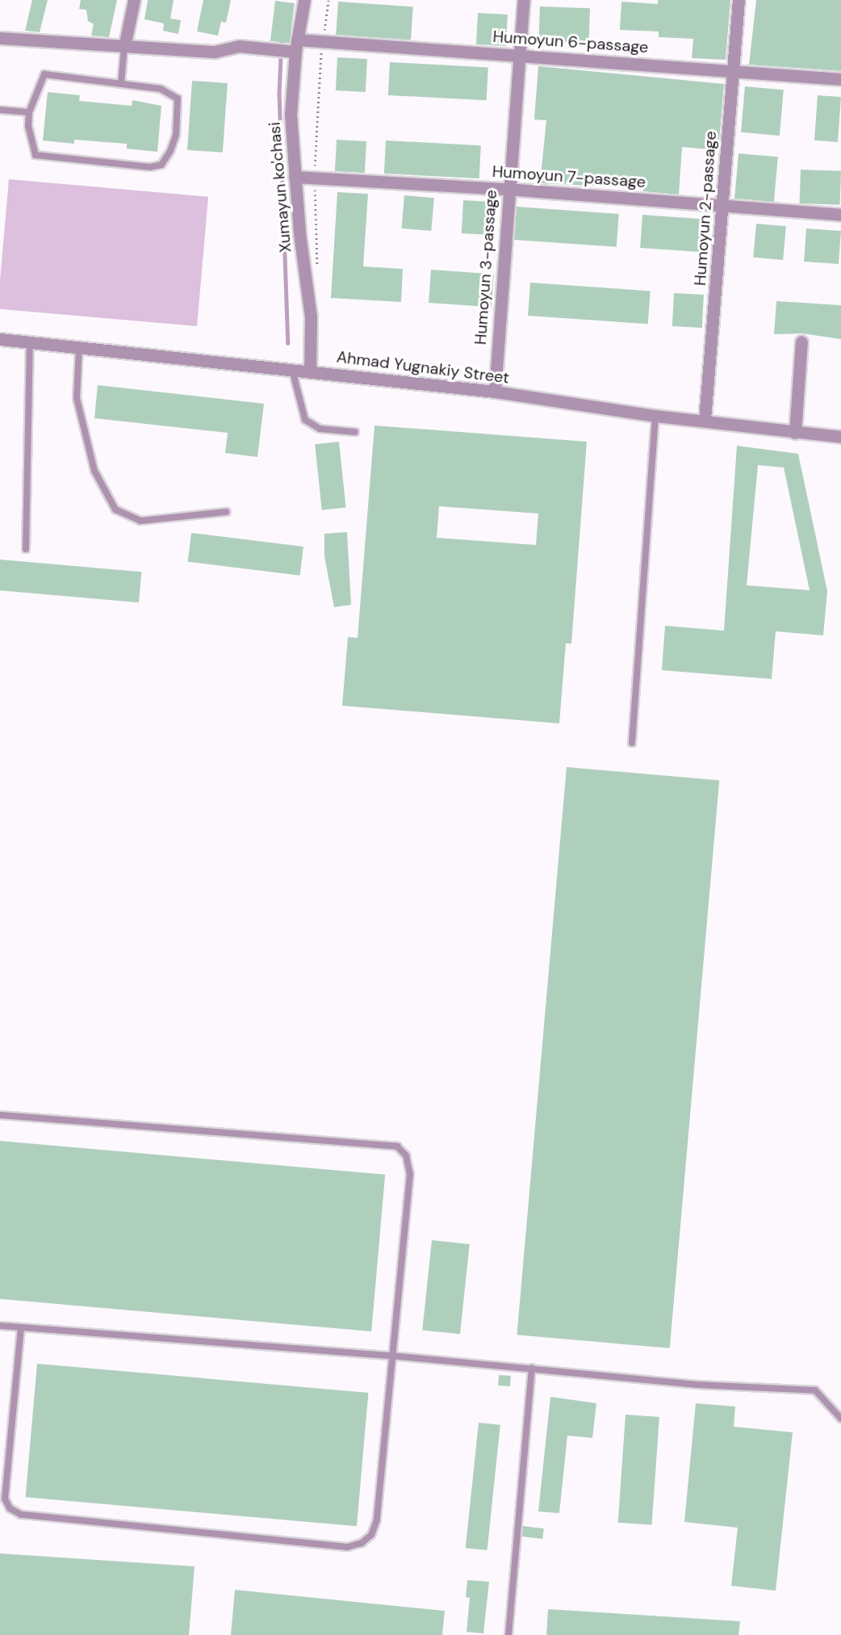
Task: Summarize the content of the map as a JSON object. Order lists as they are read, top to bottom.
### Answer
{
  "streets": {
    "street": [
      "Humoyun 6-passage",
      "Humoyun 7-passage",
      "Xumayun ko'chasi",
      "Humoyun 2-passage",
      "Humoyun 3-passage",
      "Ahmad Yugnakiy Street"
    ]
  },
  "crossings": [
    ["Humoyun 6-passage", "Xumayun ko'chasi"],
    ["Humoyun 6-passage", "Humoyun 2-passage"],
    ["Humoyun 6-passage", "Humoyun 3-passage"],
    ["Humoyun 7-passage", "Xumayun ko'chasi"],
    ["Humoyun 7-passage", "Humoyun 2-passage"],
    ["Humoyun 7-passage", "Humoyun 3-passage"],
    ["Xumayun ko'chasi", "Ahmad Yugnakiy Street"],
    ["Humoyun 2-passage", "Ahmad Yugnakiy Street"],
    ["Humoyun 3-passage", "Ahmad Yugnakiy Street"]
  ]
}
